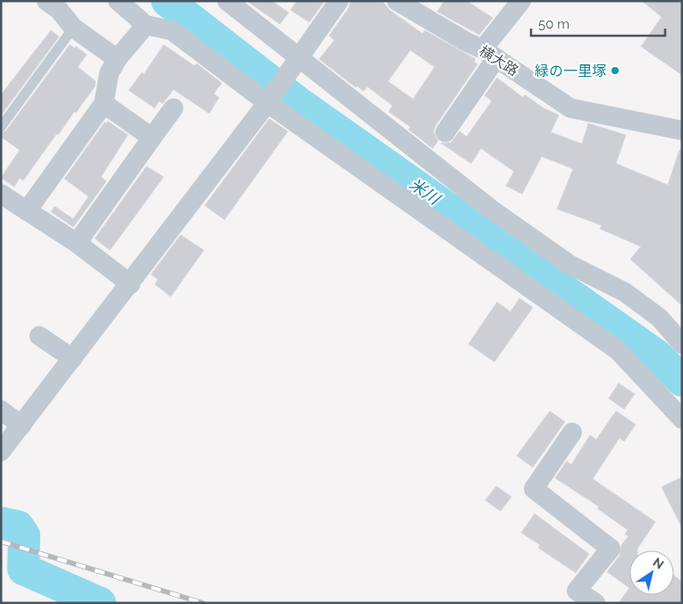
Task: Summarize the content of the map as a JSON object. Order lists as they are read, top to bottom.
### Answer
{
  "streets": {
    "street": ["横大路"]
  },
  "water": ["米川"],
  "places": ["緑の一里塚"],
  "scale_bar": "50 m",
  "north": "top right"
}
